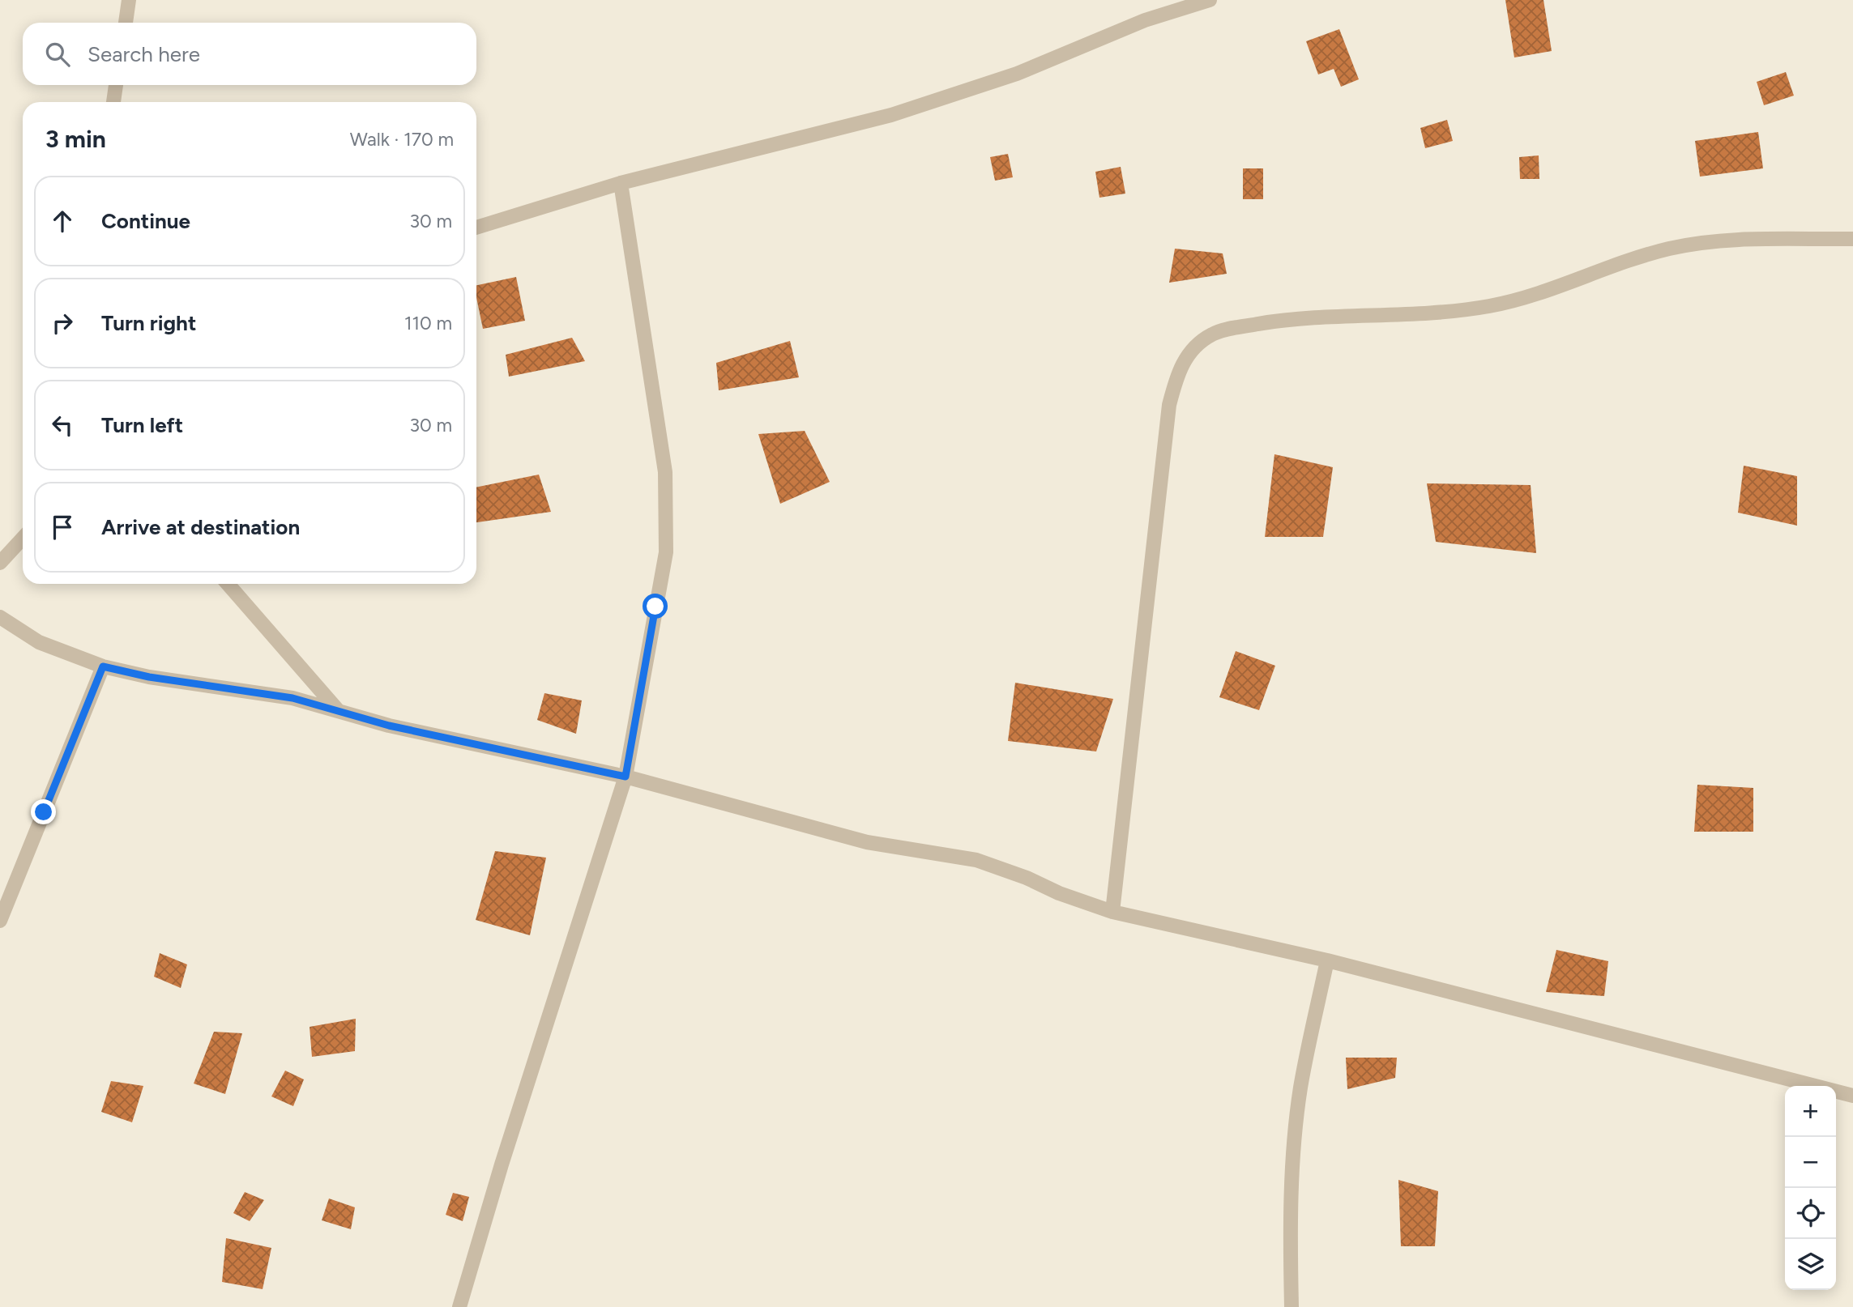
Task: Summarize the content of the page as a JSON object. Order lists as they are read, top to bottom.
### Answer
{
  "page": {
    "search": "Search here",
    "heading": ["3 min", "Walk · 170 m"],
    "list": [
      ["Continue", "30 m"],
      ["Turn right", "110 m"],
      ["Turn left", "30 m"],
      "Arrive at destination"
    ],
    "map_buttons": ["+", "−"]
  }
}
